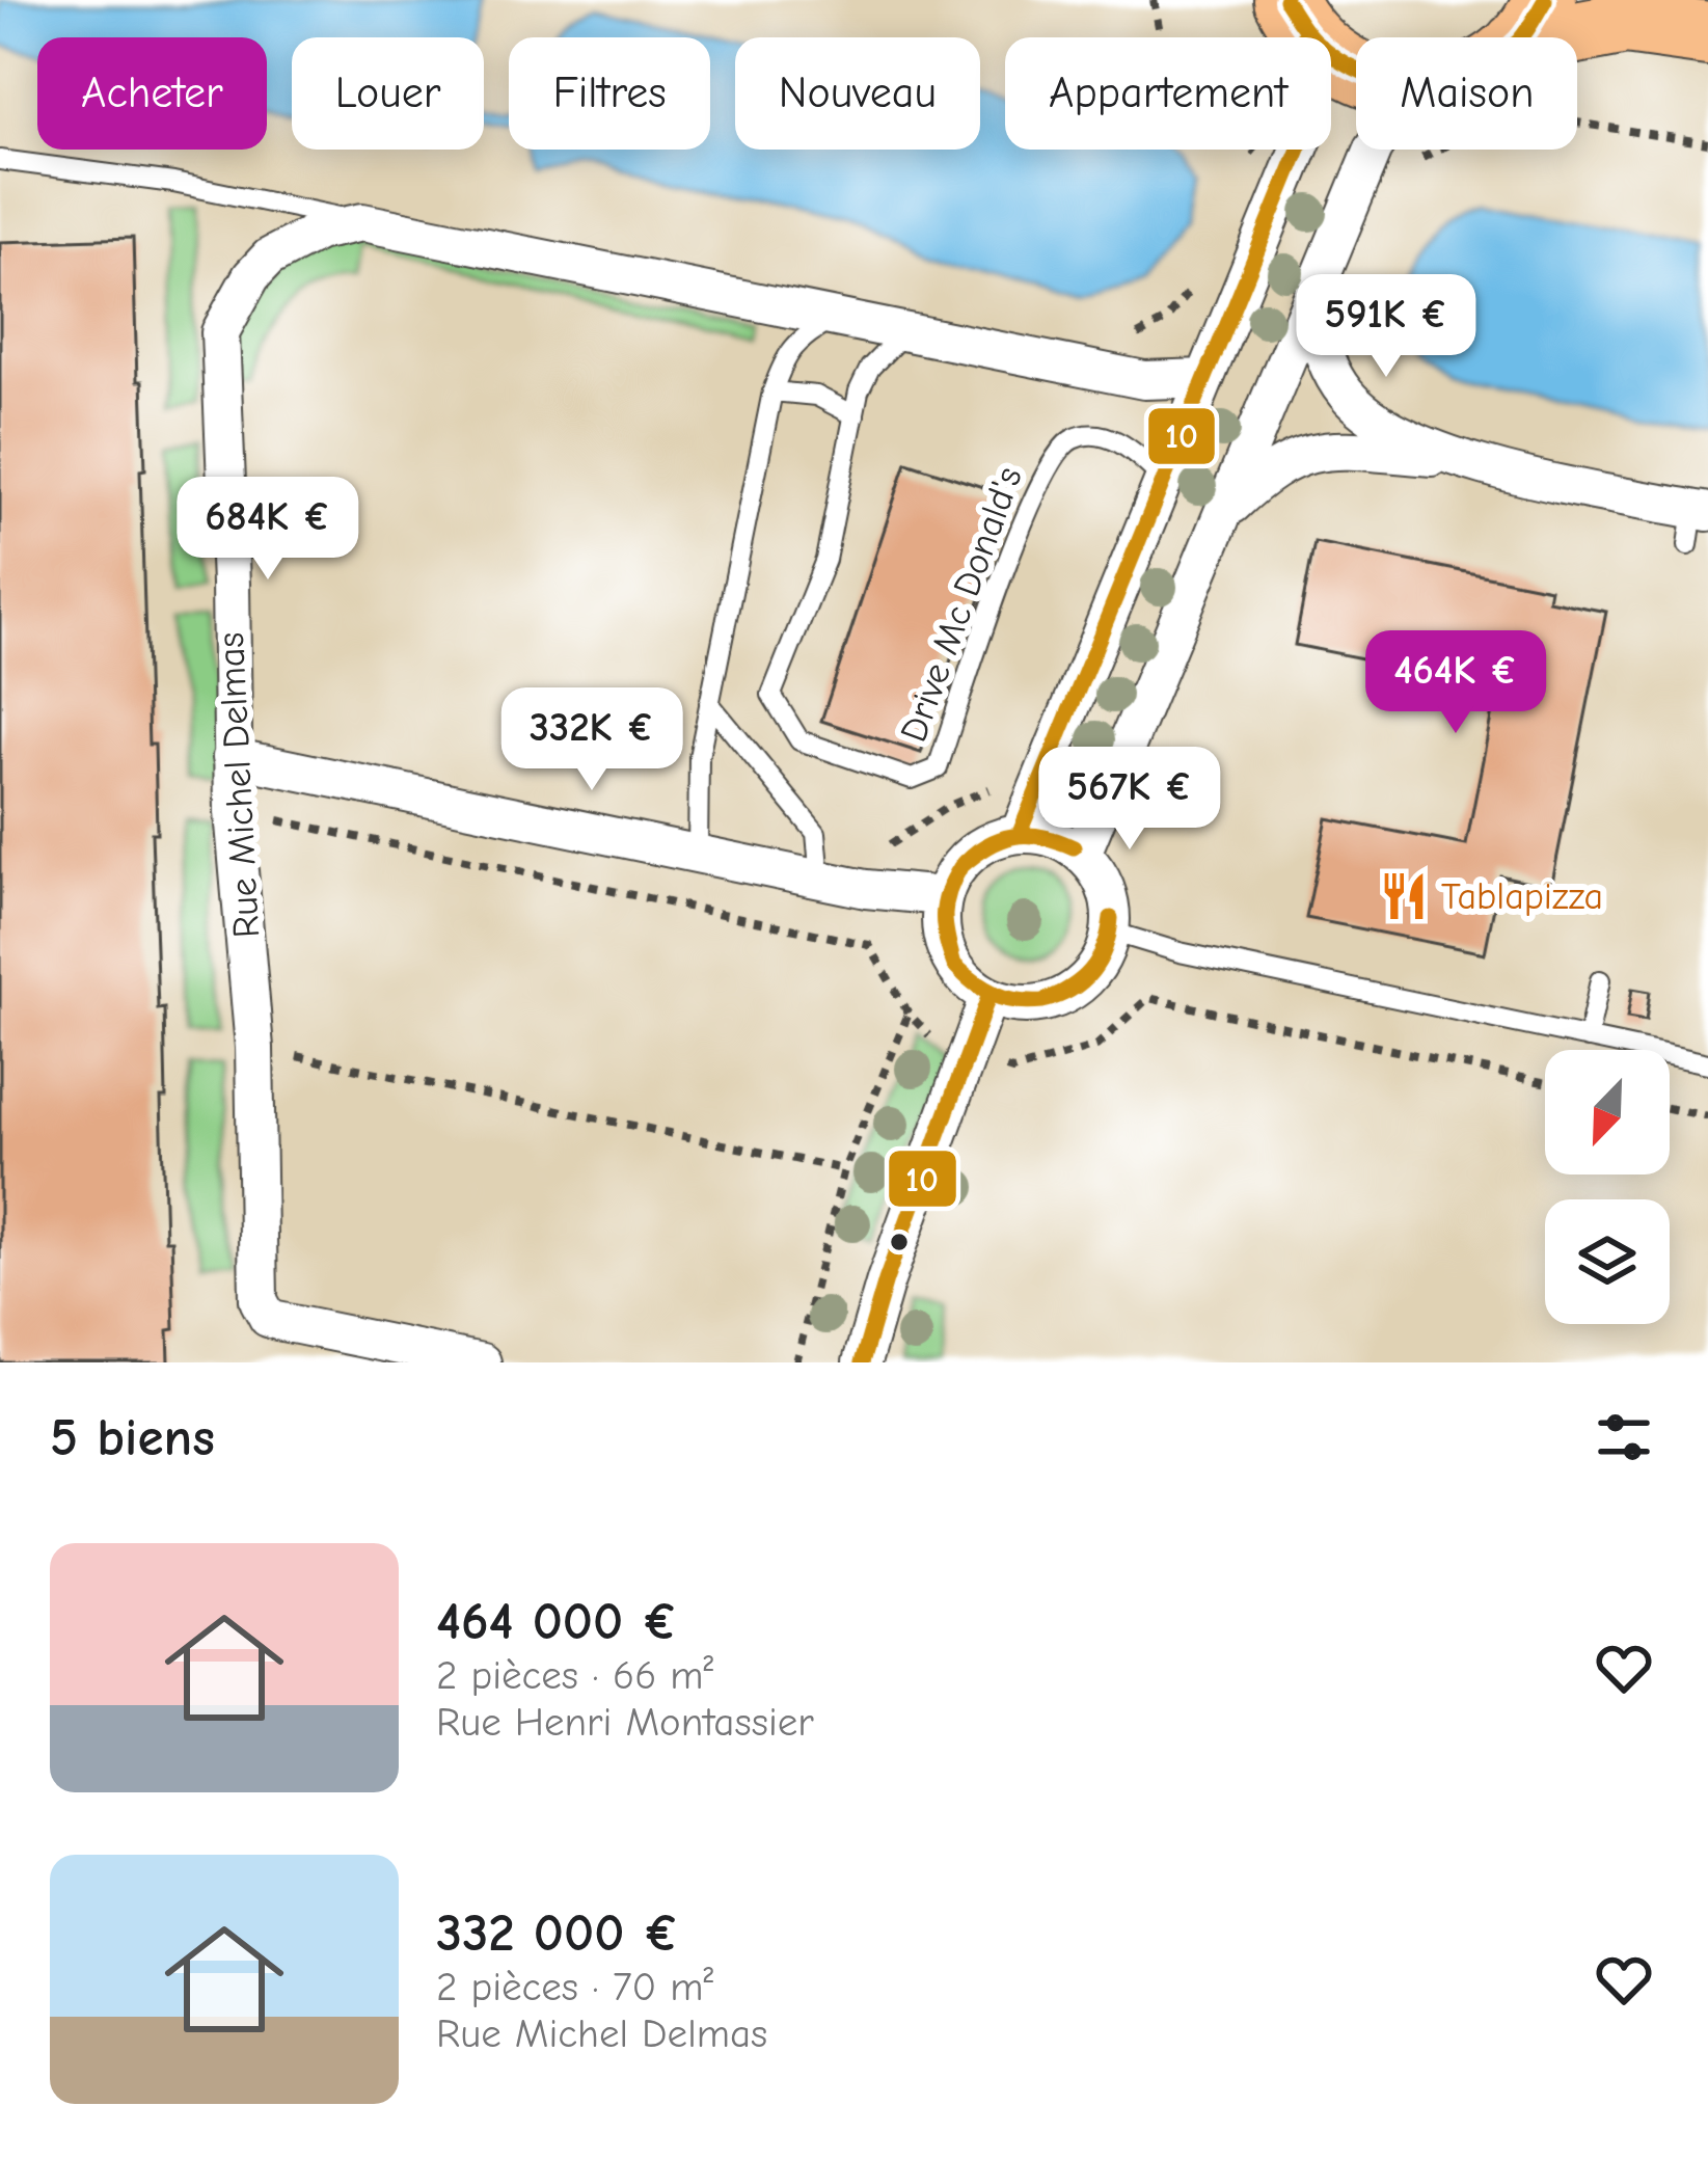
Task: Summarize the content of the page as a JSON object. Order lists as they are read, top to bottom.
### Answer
{
  "streets": {
    "street": ["Rue Michel Delmas"],
    "lane": ["Drive Mc Donald's"]
  },
  "crossings": [
    ["Drive Mc Donald's", "Rue Michel Delmas"]
  ],
  "places": {
    "restaurant": ["Tablapizza"]
  },
  "lines": ["transit line 10"],
  "north": "bottom left",
  "page": {
    "chip": [
      "Acheter",
      "Louer",
      "Filtres",
      "Nouveau",
      "Appartement",
      "Maison"
    ],
    "price": [
      "591K €",
      "684K €",
      "464K €",
      "332K €",
      "567K €"
    ],
    "heading": "5 biens",
    "list": [
      {
        "name": "464 000 €",
        "note": "2 pièces · 66 m² · Rue Henri Montassier"
      },
      {
        "name": "332 000 €",
        "note": "2 pièces · 70 m² · Rue Michel Delmas"
      }
    ]
  }
}
